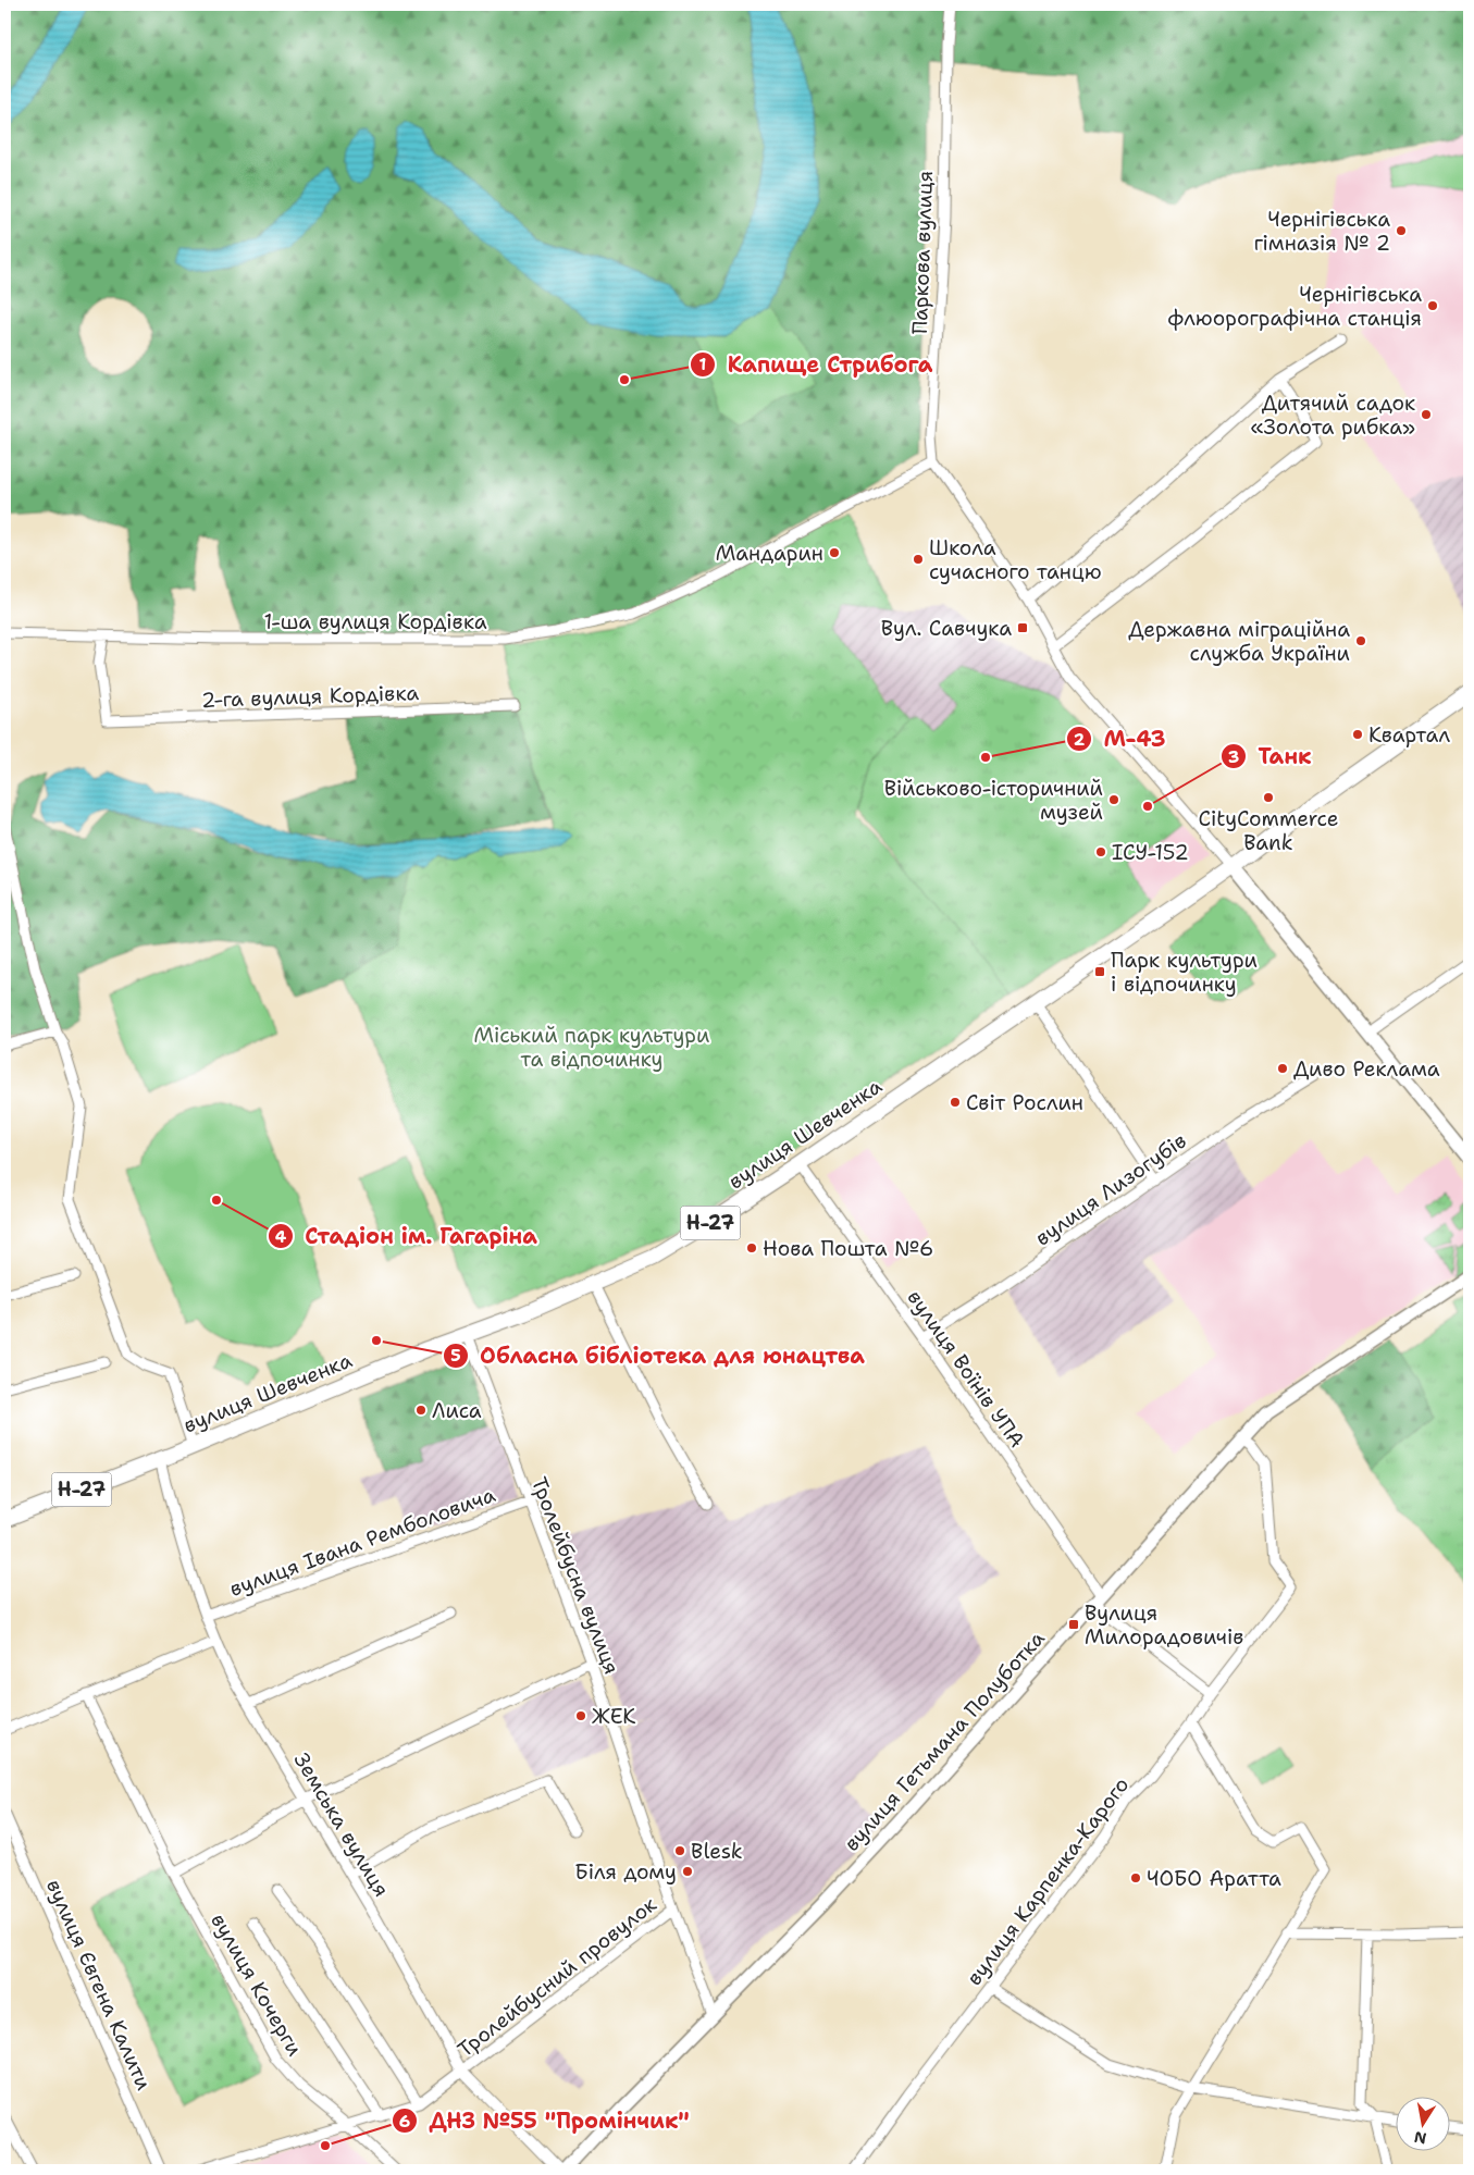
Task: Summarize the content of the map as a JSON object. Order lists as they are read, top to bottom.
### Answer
{
  "streets": {
    "main road": ["вулиця Шевченка", "Н-27"],
    "street": [
      "Паркова вулиця",
      "1-ша вулиця Кордівка",
      "2-га вулиця Кордівка",
      "вулиця Лизогубів",
      "вулиця Воїнів УПА",
      "вулиця Івана Ремболовича",
      "Тролейбусна вулиця",
      "вулиця Гетьмана Полуботка",
      "Земська вулиця",
      "вулиця Карпенка-Карого",
      "Тролейбусний провулок",
      "вулиця Євгена Калити",
      "вулиця Кочерги"
    ]
  },
  "crossings": [
    ["Паркова вулиця", "1-ша вулиця Кордівка"],
    ["1-ша вулиця Кордівка", "2-га вулиця Кордівка"],
    ["вулиця Шевченка", "вулиця Воїнів УПА"],
    ["вулиця Шевченка", "Тролейбусна вулиця"],
    ["вулиця Шевченка", "Земська вулиця"],
    ["вулиця Лизогубів", "вулиця Воїнів УПА"],
    ["вулиця Воїнів УПА", "вулиця Гетьмана Полуботка"],
    ["вулиця Воїнів УПА", "вулиця Карпенка-Карого"],
    ["вулиця Івана Ремболовича", "Тролейбусна вулиця"],
    ["вулиця Івана Ремболовича", "Земська вулиця"],
    ["Тролейбусна вулиця", "вулиця Гетьмана Полуботка"],
    ["Тролейбусна вулиця", "Тролейбусний провулок"],
    ["вулиця Гетьмана Полуботка", "Земська вулиця"],
    ["вулиця Гетьмана Полуботка", "вулиця Карпенка-Карого"],
    ["Земська вулиця", "Тролейбусний провулок"]
  ],
  "parks": ["Міський парк культури та відпочинку"],
  "places": {
    "other": [
      "Чернігівська гімназія № 2",
      "Чернігівська флюорографічна станція",
      "Капище Стрибога",
      "Дитячий садок «Золота рибка»",
      "Мандарин",
      "Школа сучасного танцю",
      "Державна міграційна служба України",
      "Квартал",
      "М-43",
      "CityCommerce Bank",
      "Військово-історичний музей",
      "Танк",
      "ІСУ-152",
      "Диво Реклама",
      "Світ Рослин",
      "Стадіон ім. Гагаріна",
      "Нова Пошта №6",
      "Обласна бібліотека для юнацтва",
      "Лиса",
      "ЖЕК",
      "Blesk",
      "Біля дому",
      "ЧОБО Аратта",
      "ДНЗ №55 \"Промінчик\""
    ],
    "transit": ["Вул. Савчука", "Парк культури і відпочинку", "Вулиця Милорадовичів"]
  },
  "north": "bottom"
}
